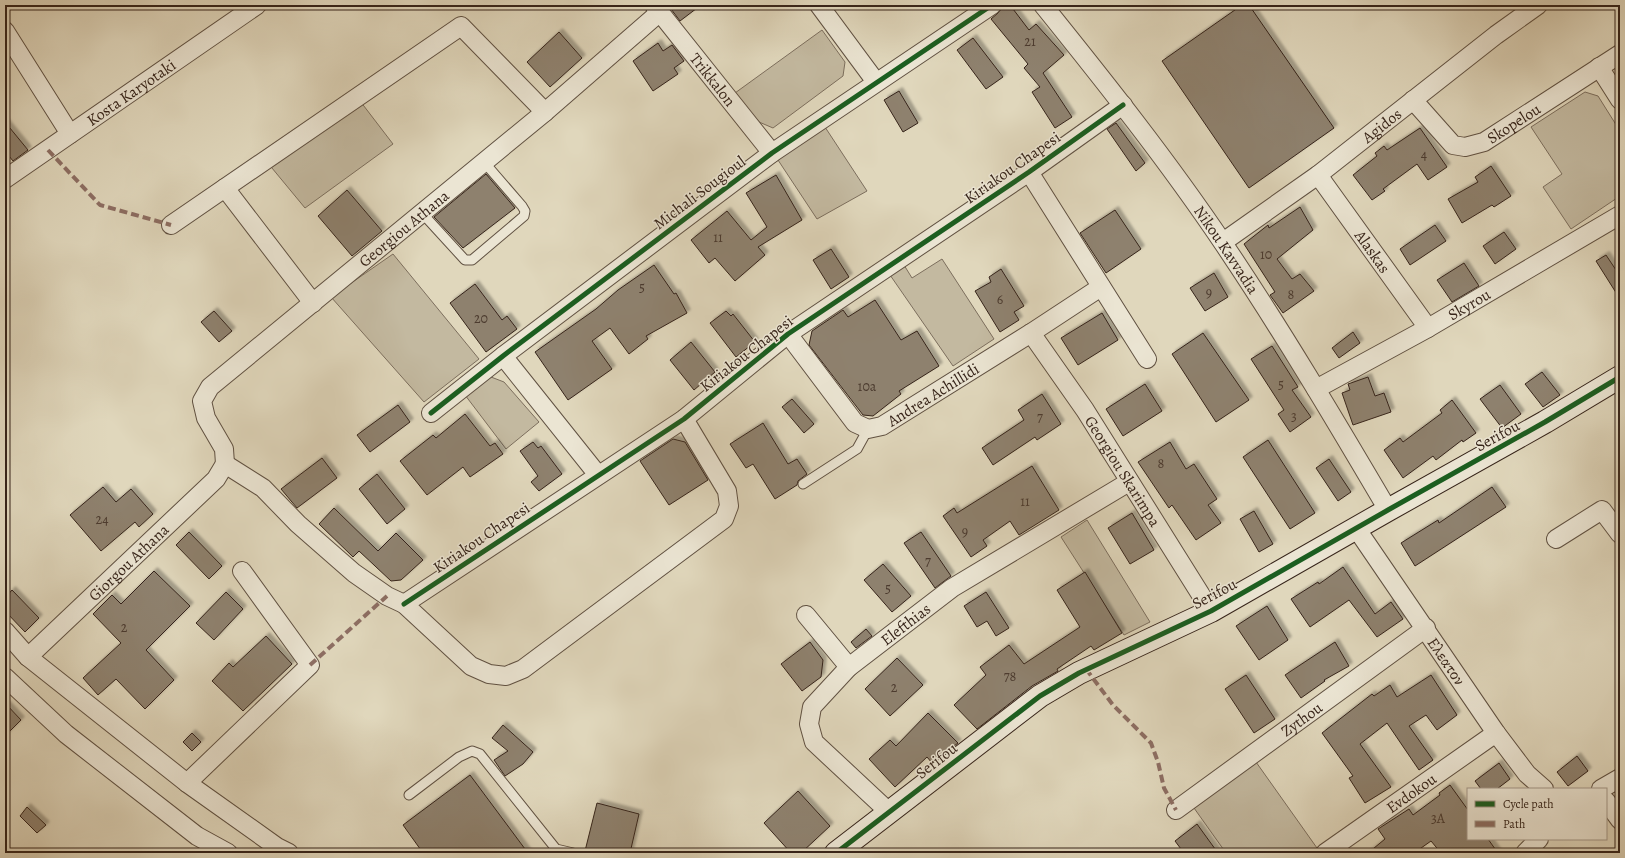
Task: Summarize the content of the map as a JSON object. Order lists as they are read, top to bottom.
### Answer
{
  "streets": {
    "street": [
      "Trikkalon",
      "Kosta Karyotaki",
      "Skopelou",
      "Agidos",
      "Kiriakou Chapesi",
      "Michali Sougioul",
      "Georgiou Athana",
      "Nikou Kavvadia",
      "Alaskas",
      "Skyrou",
      "Andrea Achillidi",
      "Serifou",
      "Georgiou Skarimpa",
      "Giorgou Athana",
      "Elefthias",
      "Ελεατον",
      "Zythou",
      "Evdokou"
    ]
  },
  "crossings": [
    ["Trikkalon", "Michali Sougioul"],
    ["Trikkalon", "Georgiou Athana"],
    ["Skopelou", "Agidos"],
    ["Agidos", "Nikou Kavvadia"],
    ["Agidos", "Alaskas"],
    ["Kiriakou Chapesi", "Nikou Kavvadia"],
    ["Kiriakou Chapesi", "Andrea Achillidi"],
    ["Georgiou Athana", "Giorgou Athana"],
    ["Nikou Kavvadia", "Skyrou"],
    ["Nikou Kavvadia", "Serifou"],
    ["Alaskas", "Skyrou"],
    ["Andrea Achillidi", "Georgiou Skarimpa"],
    ["Serifou", "Georgiou Skarimpa"],
    ["Serifou", "Elefthias"],
    ["Serifou", "Ελεατον"],
    ["Georgiou Skarimpa", "Elefthias"],
    ["Ελεατον", "Zythou"],
    ["Ελεατον", "Evdokou"]
  ],
  "house_numbers": [
    "21",
    "4",
    "11",
    "10",
    "5",
    "9",
    "8",
    "6",
    "20",
    "5",
    "10a",
    "3",
    "7",
    "8",
    "11",
    "24",
    "9",
    "7",
    "5",
    "2",
    "78",
    "2",
    "3A"
  ],
  "legend": ["Cycle path", "Path"]
}
